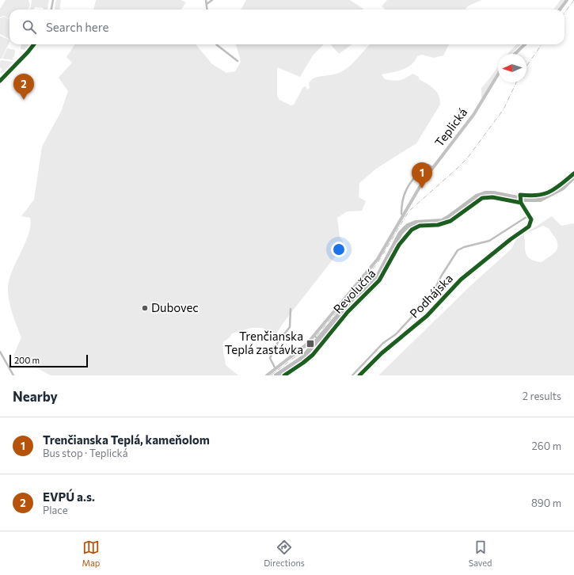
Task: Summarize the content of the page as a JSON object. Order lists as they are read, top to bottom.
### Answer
{
  "streets": {
    "main road": ["Teplická"],
    "street": ["Revolučná", "Podhájska"]
  },
  "crossings": [
    ["Revolučná", "Podhájska"]
  ],
  "places": {
    "other": ["Dubovec"],
    "transit": ["Trenčianska Teplá zastávka"]
  },
  "scale_bar": "200 m",
  "north": "left",
  "page": {
    "search": "Search here",
    "pins": ["2", "1"],
    "scale": "200 m",
    "heading": ["Nearby", "2 results"],
    "list": [
      {
        "mark": "1",
        "name": "Trenčianska Teplá, kameňolom",
        "note": "Bus stop · Teplická",
        "value": "260 m"
      },
      {
        "mark": "2",
        "name": "EVPÚ a.s.",
        "note": "Place",
        "value": "890 m"
      }
    ],
    "nav": ["Map", "Directions", "Saved"]
  }
}
